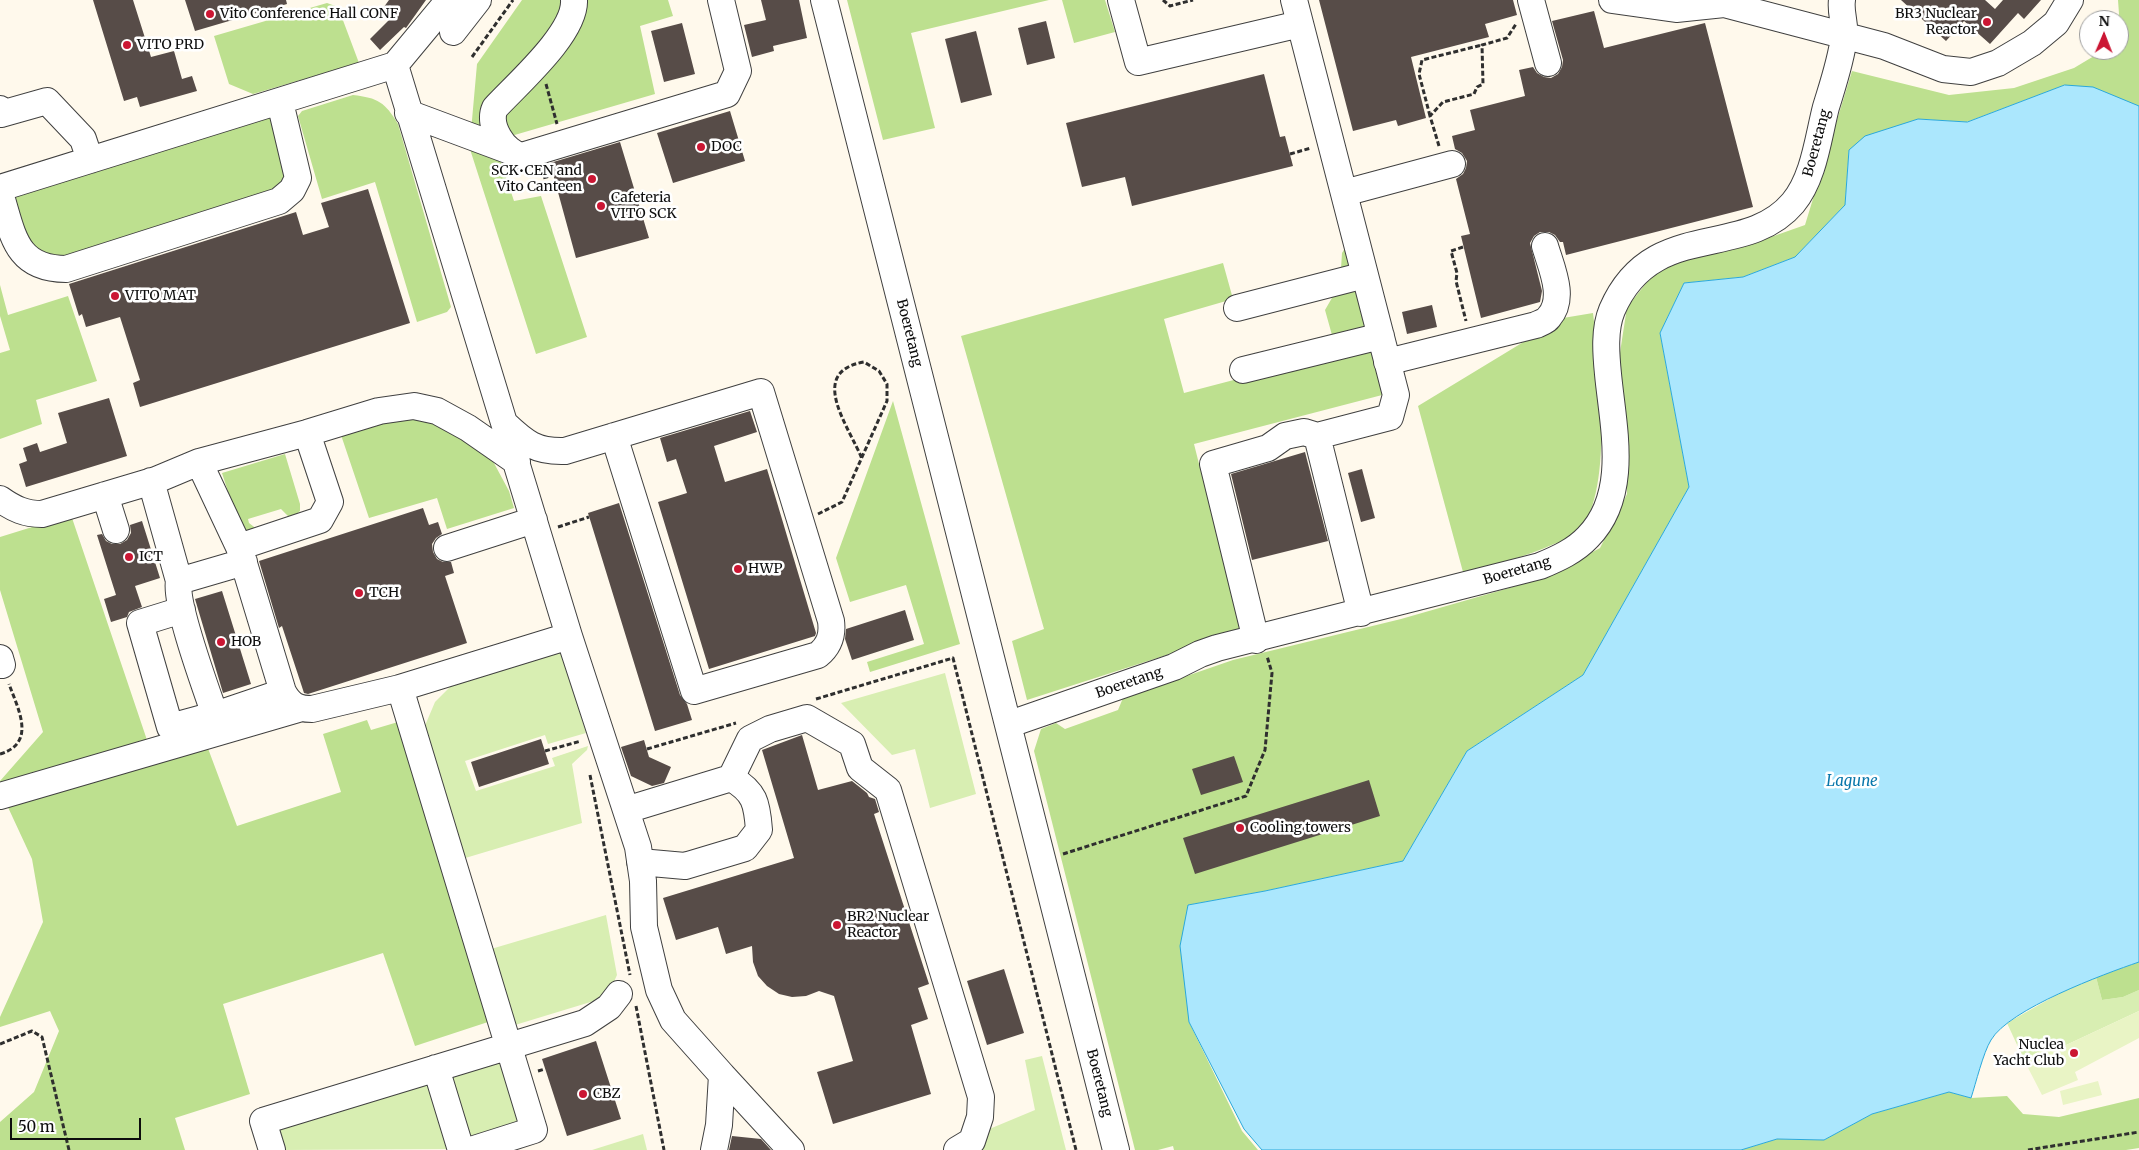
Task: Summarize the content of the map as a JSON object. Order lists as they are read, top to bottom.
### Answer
{
  "streets": {
    "street": ["Boeretang"]
  },
  "water": ["Lagune"],
  "places": [
    "Vito Conference Hall CONF",
    "BR3 Nuclear Reactor",
    "VITO PRD",
    "DOC",
    "SCK•CEN and Vito Canteen",
    "Cafeteria VITO SCK",
    "VITO MAT",
    "ICT",
    "HWP",
    "TCH",
    "HOB",
    "Cooling towers",
    "BR2 Nuclear Reactor",
    "Nuclea Yacht Club",
    "CBZ"
  ],
  "scale_bar": "50 m",
  "north": "top"
}
